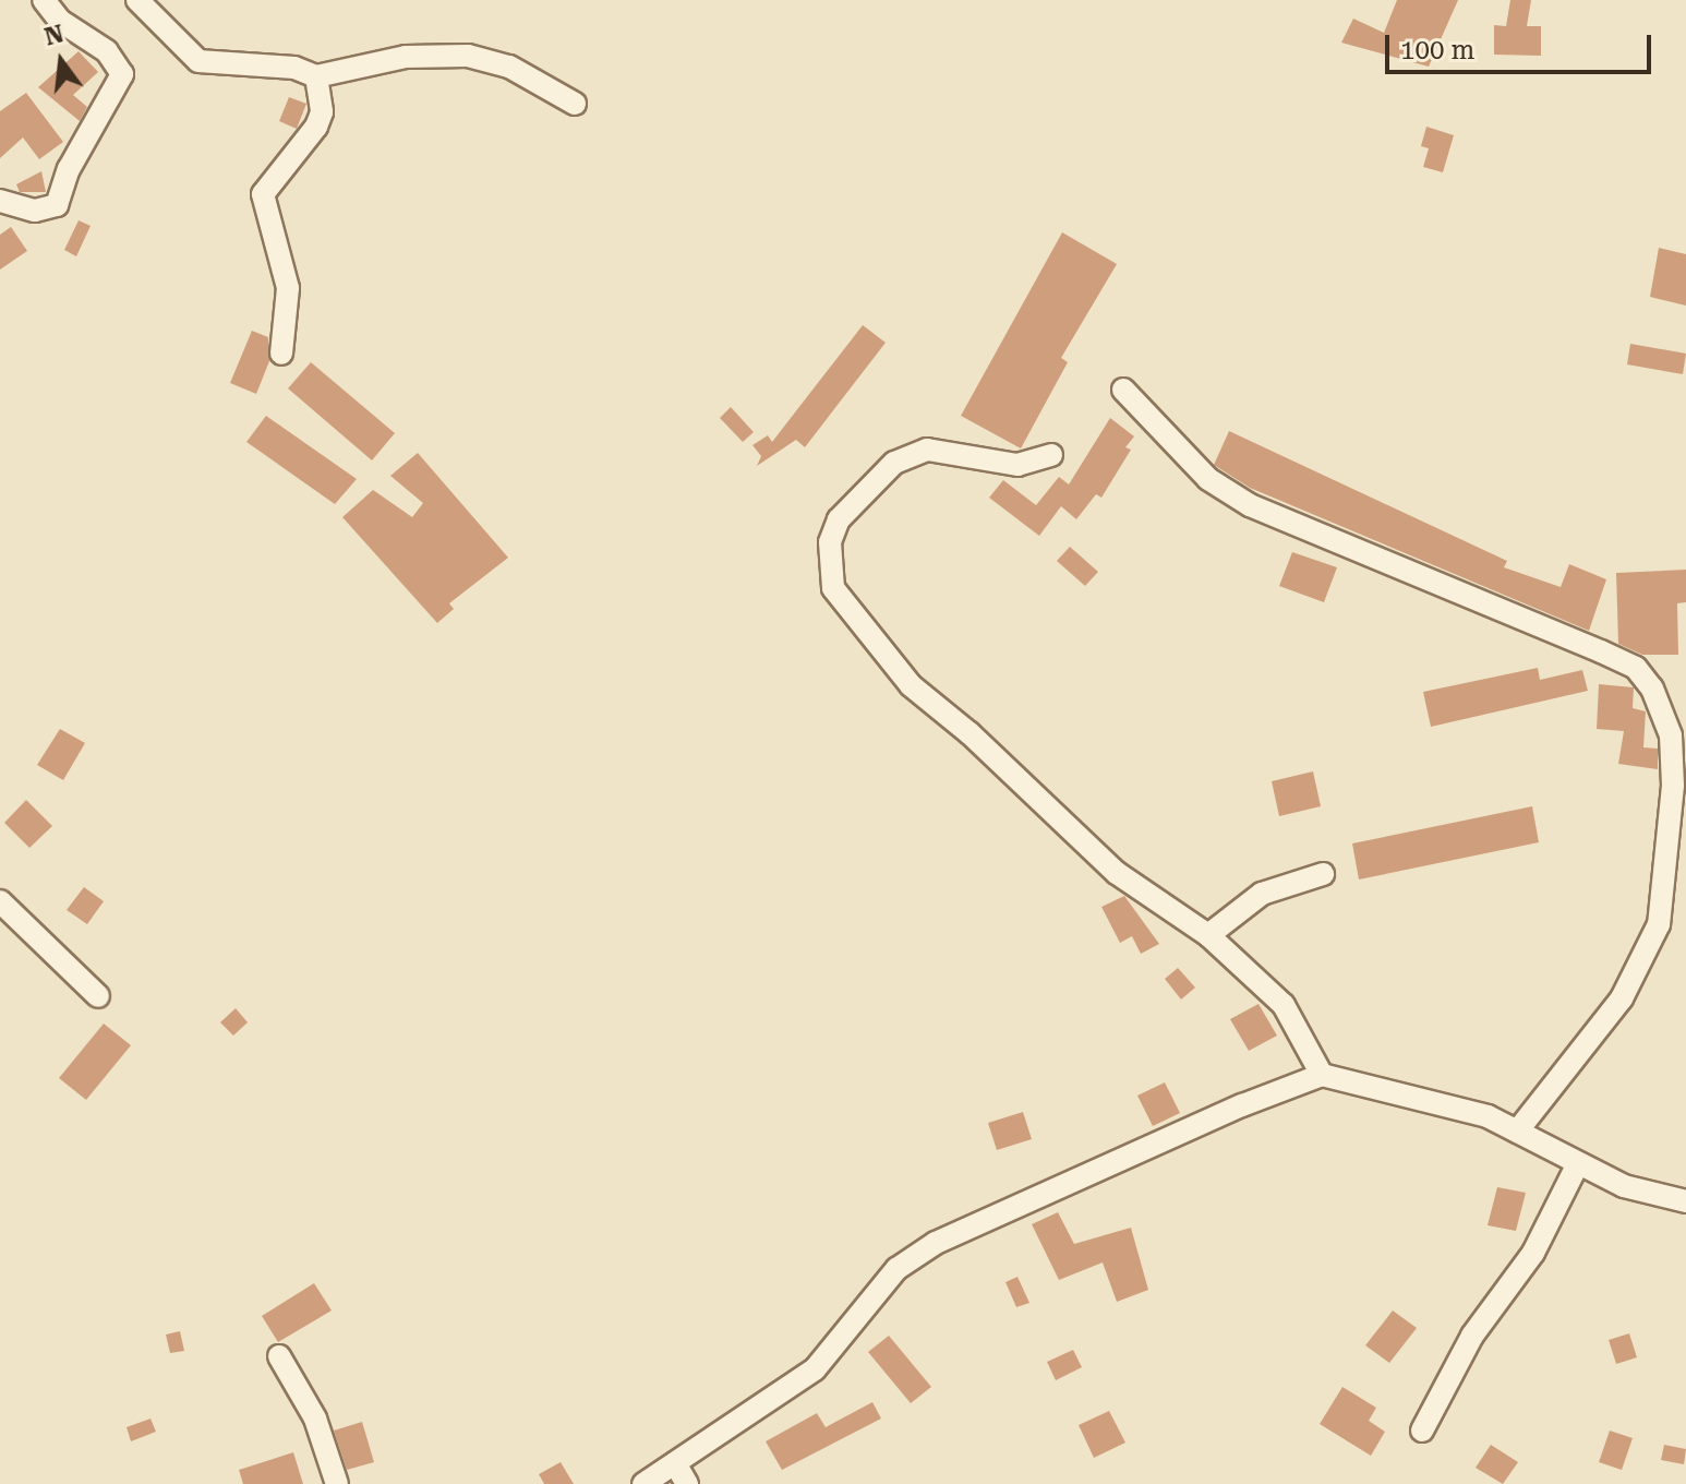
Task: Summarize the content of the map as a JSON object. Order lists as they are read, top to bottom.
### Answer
{
  "scale_bar": "100 m",
  "north": "top"
}
